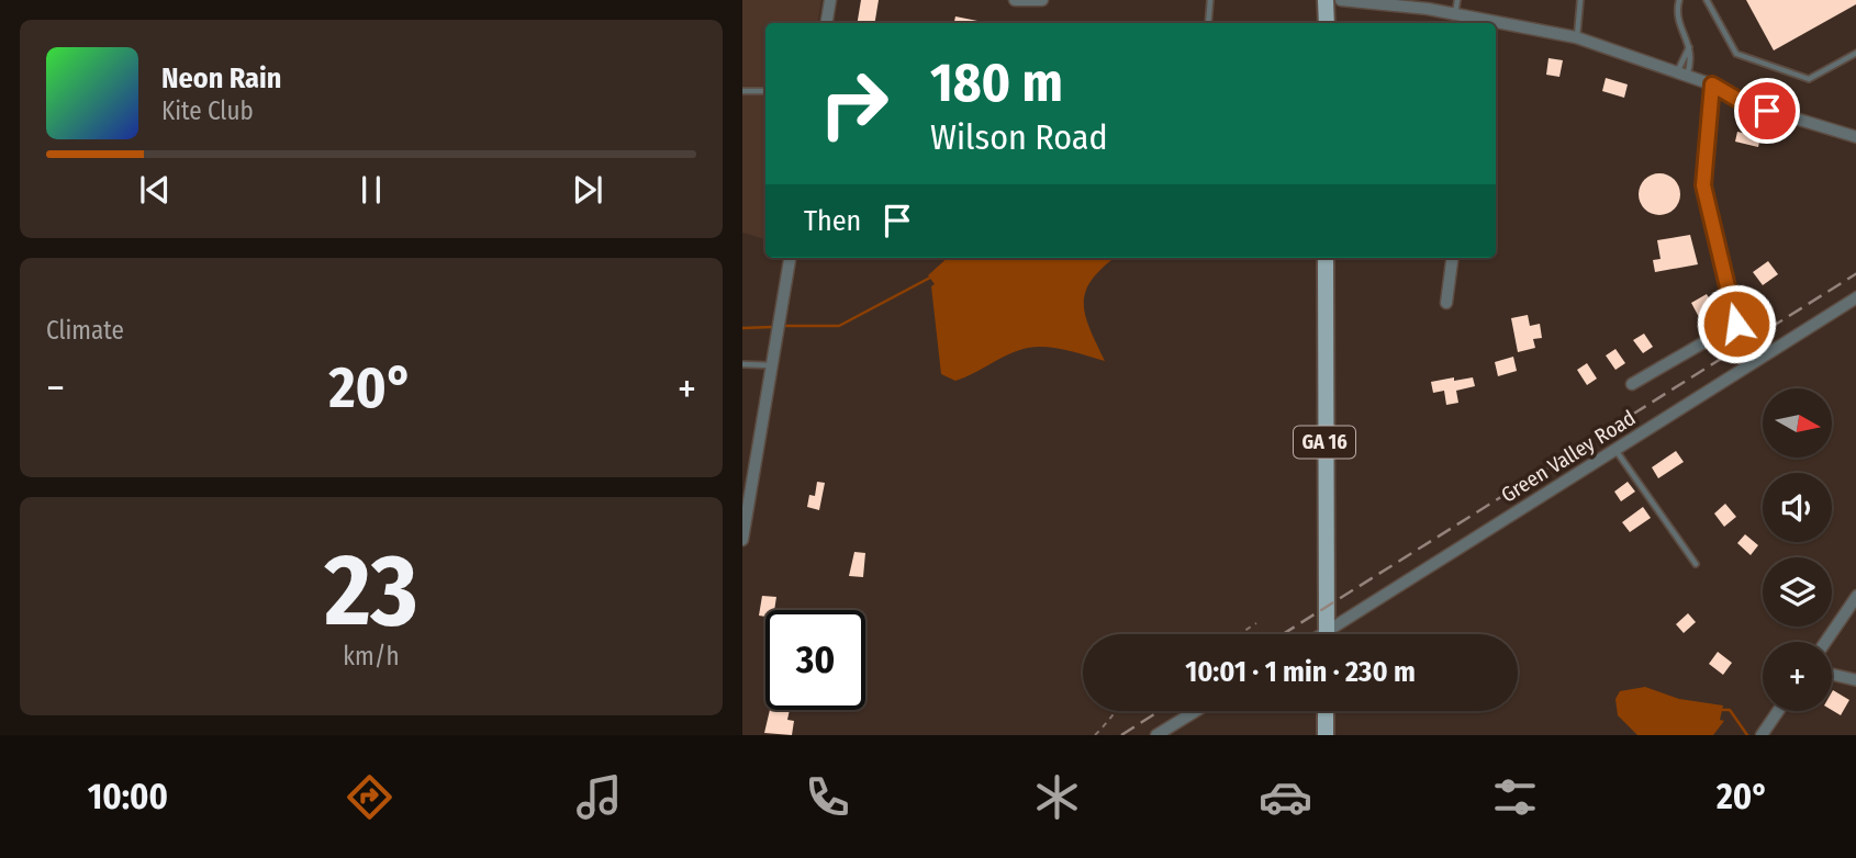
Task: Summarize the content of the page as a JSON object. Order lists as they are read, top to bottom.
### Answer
{
  "streets": {
    "main road": ["GA 16"],
    "street": ["Green Valley Road"]
  },
  "north": "right",
  "page": {
    "turn": ["180 m", "Wilson Road"],
    "song": ["Neon Rain", "Kite Club"],
    "then": "Then",
    "tile": [
      "Climate",
      ["23", "km/h"]
    ],
    "heat": ["−", "20°", "+"],
    "map_buttons": "+",
    "limit": "30",
    "trip": "10:01 · 1 min · 230 m",
    "tabs": ["10:00", "20°"]
  }
}
